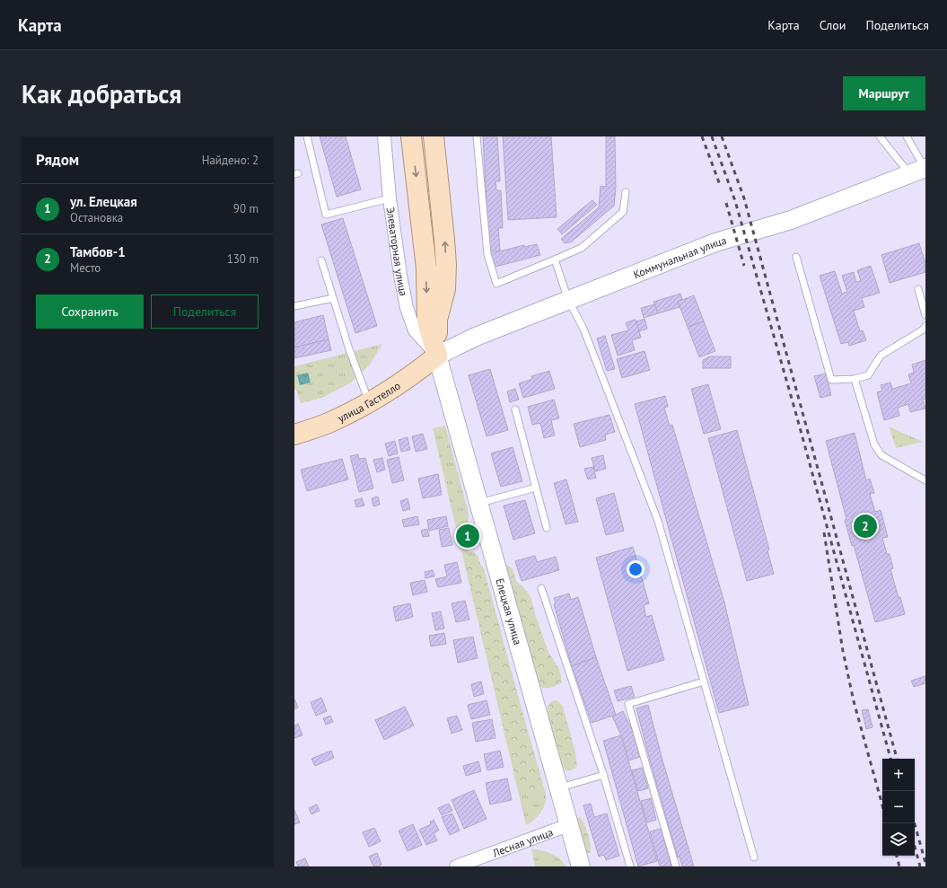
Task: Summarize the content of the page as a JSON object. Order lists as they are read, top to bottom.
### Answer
{
  "streets": {
    "main road": ["Коммунальная улица", "улица Гастелло", "Елецкая улица"],
    "street": ["Элеваторная улица", "Лесная улица"]
  },
  "crossings": [
    ["Элеваторная улица", "Коммунальная улица"],
    ["Элеваторная улица", "улица Гастелло"],
    ["Элеваторная улица", "Елецкая улица"],
    ["Коммунальная улица", "улица Гастелло"],
    ["Коммунальная улица", "Елецкая улица"],
    ["улица Гастелло", "Елецкая улица"],
    ["Елецкая улица", "Лесная улица"]
  ],
  "page": {
    "header": "Карта",
    "nav": ["Карта", "Слои", "Поделиться"],
    "buttons": [
      "Маршрут",
      ["Сохранить", "Поделиться"]
    ],
    "title": "Как добраться",
    "heading": ["Рядом", "Найдено: 2"],
    "list": [
      {
        "mark": "1",
        "name": "ул. Елецкая",
        "note": "Остановка",
        "value": "90 m"
      },
      {
        "mark": "2",
        "name": "Тамбов-1",
        "note": "Место",
        "value": "130 m"
      }
    ],
    "pins": ["2", "1"],
    "map_buttons": ["+", "−"]
  }
}
